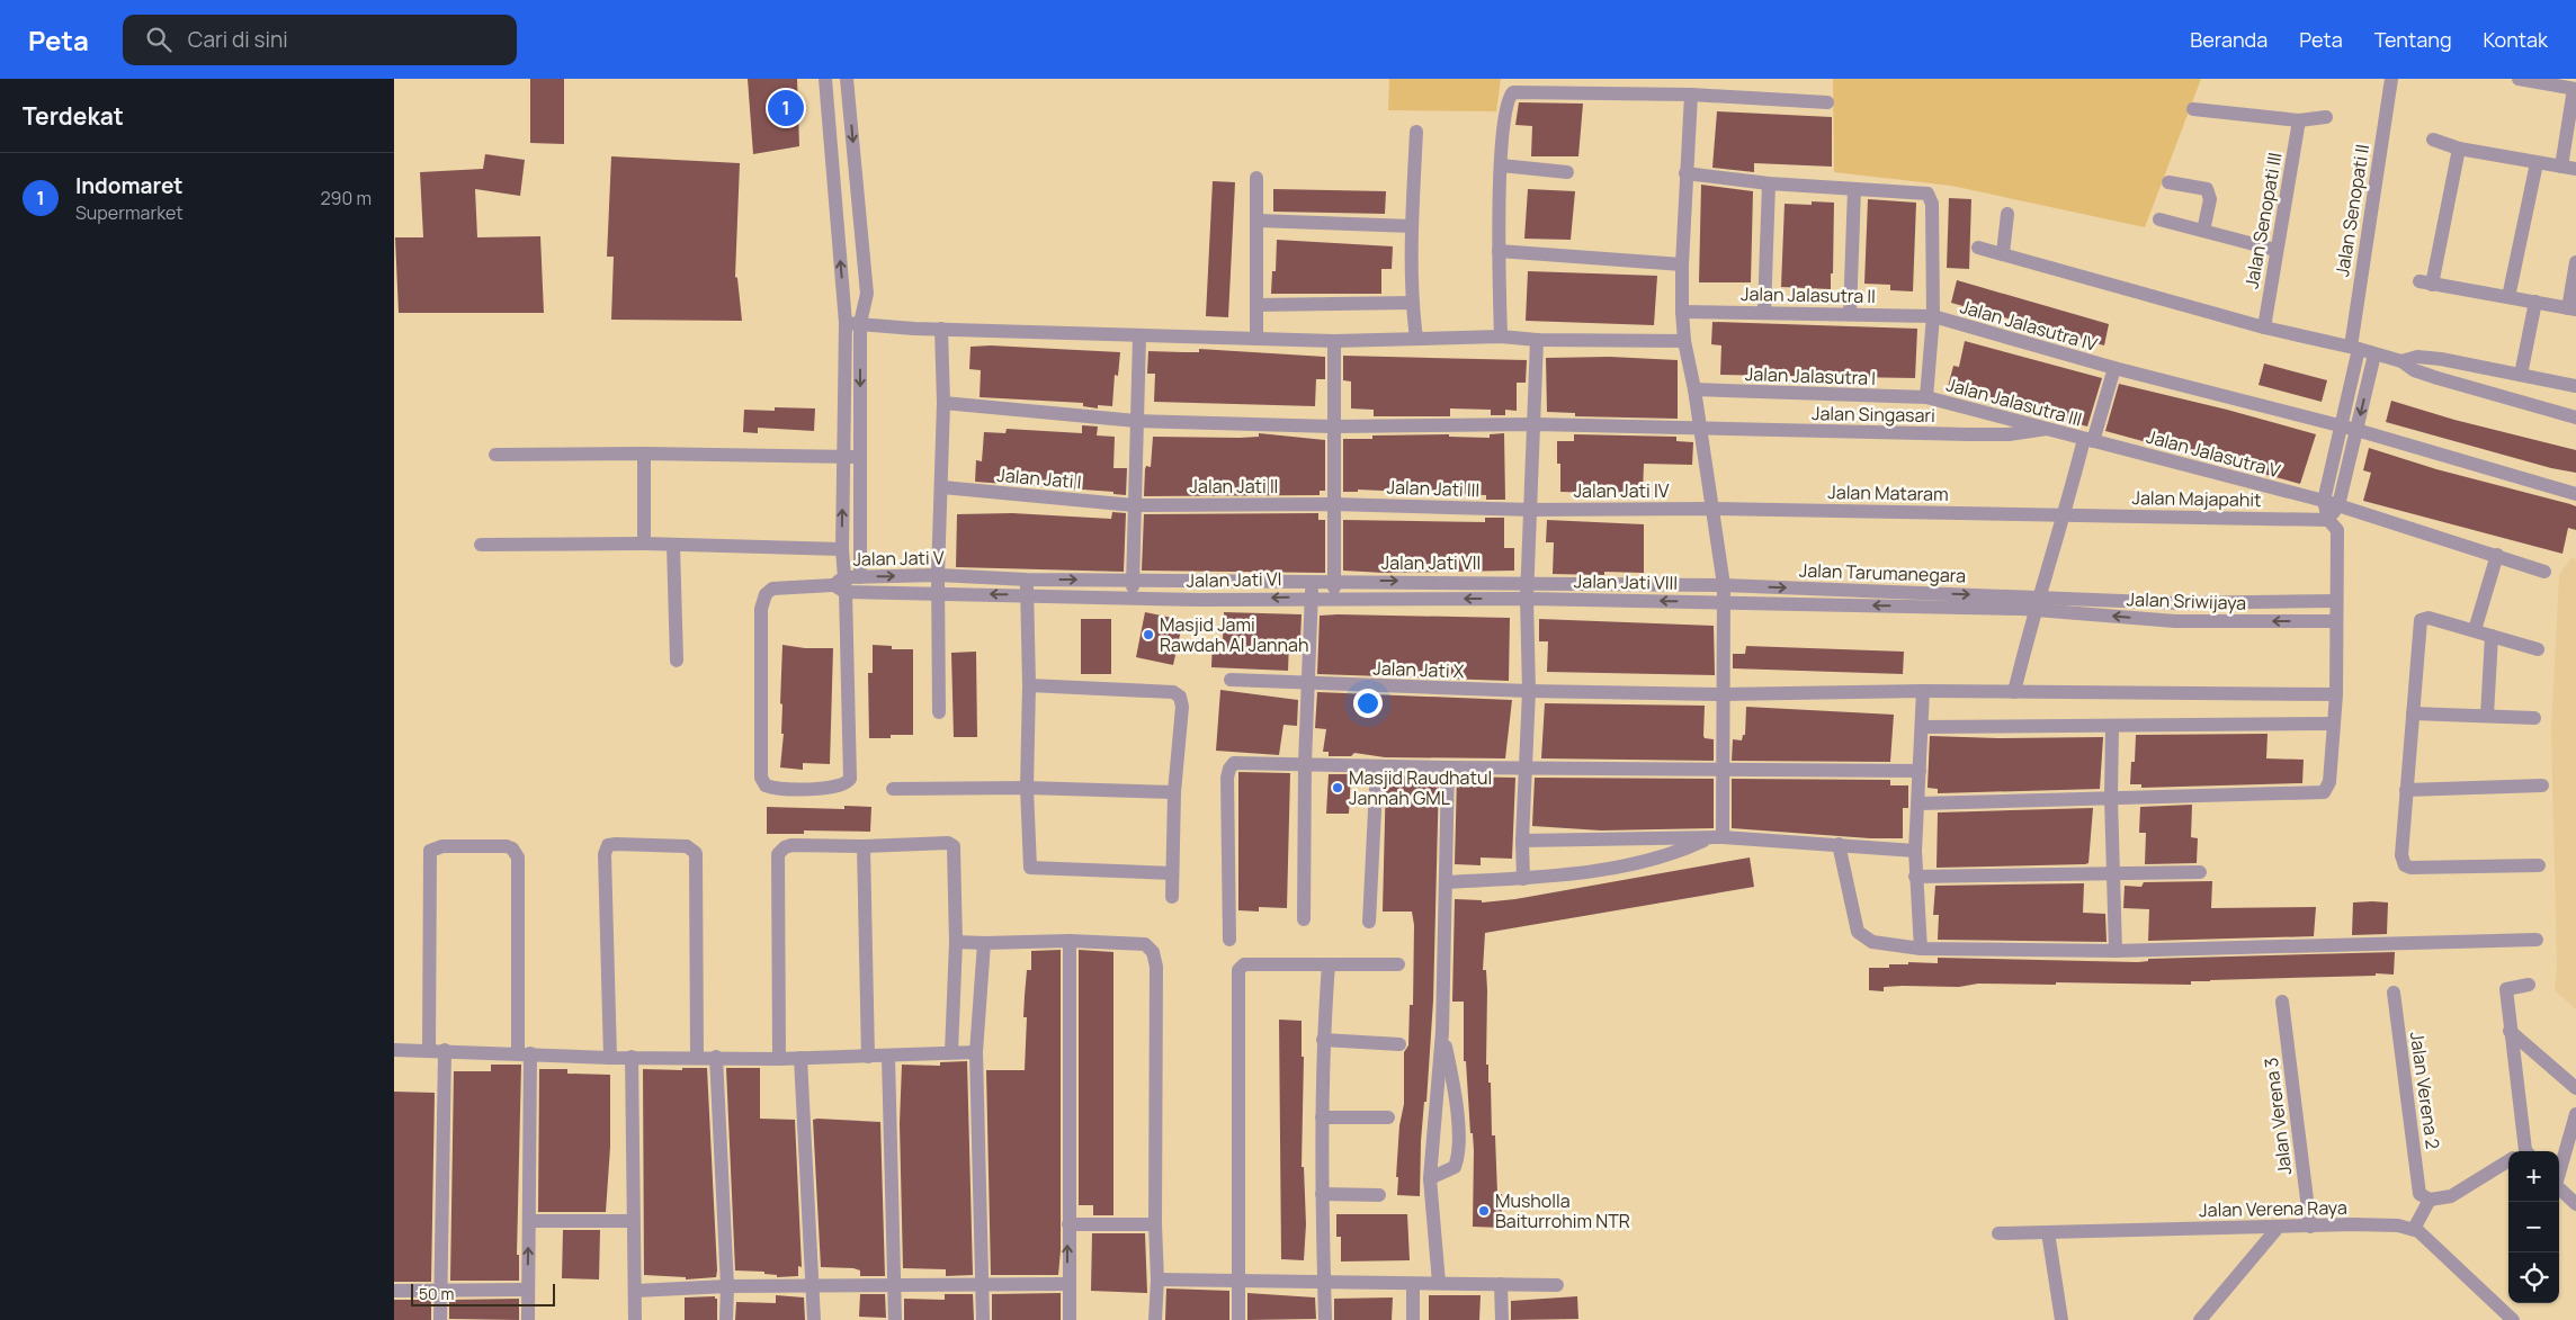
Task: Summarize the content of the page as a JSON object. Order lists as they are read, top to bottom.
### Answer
{
  "streets": {
    "street": [
      "Jalan Senopati II",
      "Jalan Senopati III",
      "Jalan Jalasutra II",
      "Jalan Jalasutra IV",
      "Jalan Jalasutra I",
      "Jalan Jalasutra III",
      "Jalan Singasari",
      "Jalan Jalasutra V",
      "Jalan Jati I",
      "Jalan Jati II",
      "Jalan Jati III",
      "Jalan Jati IV",
      "Jalan Mataram",
      "Jalan Majapahit",
      "Jalan Jati V",
      "Jalan Jati VII",
      "Jalan Tarumanegara",
      "Jalan Jati VI",
      "Jalan Jati VIII",
      "Jalan Sriwijaya",
      "Jalan Jati X",
      "Jalan Verena 2",
      "Jalan Verena 3",
      "Jalan Verena Raya"
    ]
  },
  "crossings": [
    ["Jalan Senopati II", "Jalan Jalasutra IV"],
    ["Jalan Senopati II", "Jalan Jalasutra V"],
    ["Jalan Jalasutra II", "Jalan Jalasutra IV"],
    ["Jalan Jalasutra I", "Jalan Jalasutra III"],
    ["Jalan Jalasutra III", "Jalan Singasari"],
    ["Jalan Jalasutra III", "Jalan Jalasutra V"],
    ["Jalan Jati I", "Jalan Jati II"],
    ["Jalan Jati II", "Jalan Jati III"],
    ["Jalan Jati III", "Jalan Jati IV"],
    ["Jalan Jati IV", "Jalan Mataram"],
    ["Jalan Mataram", "Jalan Majapahit"],
    ["Jalan Jati V", "Jalan Jati VI"],
    ["Jalan Jati VII", "Jalan Jati VI"],
    ["Jalan Jati VII", "Jalan Jati VIII"],
    ["Jalan Tarumanegara", "Jalan Jati VIII"],
    ["Jalan Tarumanegara", "Jalan Sriwijaya"],
    ["Jalan Verena 3", "Jalan Verena Raya"]
  ],
  "places": ["Masjid Jami Rawdah Al Jannah", "Masjid Raudhatul Jannah GML", "Musholla Baiturrohim NTR"],
  "scale_bar": "50 m",
  "page": {
    "header": "Peta",
    "search": "Cari di sini",
    "nav": [
      "Beranda",
      "Peta",
      "Tentang",
      "Kontak"
    ],
    "heading": "Terdekat",
    "pins": "1",
    "list": [
      {
        "mark": "1",
        "name": "Indomaret",
        "note": "Supermarket",
        "value": "290 m"
      }
    ],
    "map_buttons": ["+", "−"],
    "scale": "50 m"
  }
}
